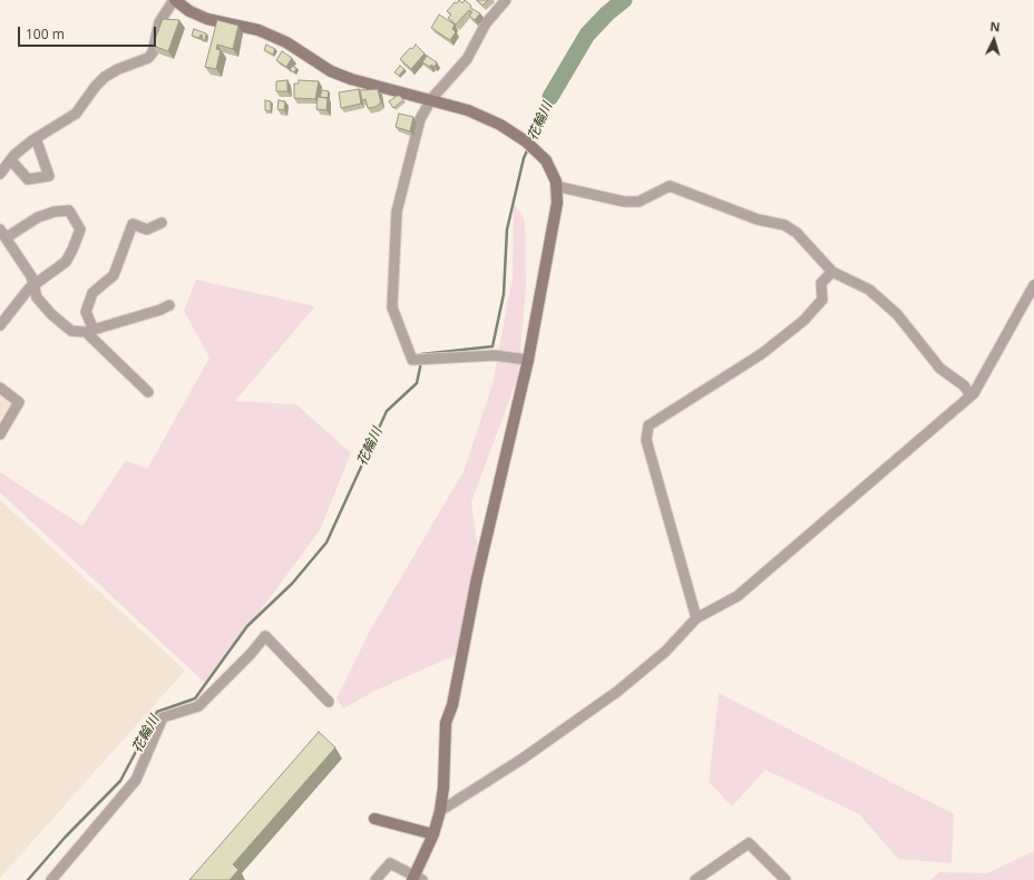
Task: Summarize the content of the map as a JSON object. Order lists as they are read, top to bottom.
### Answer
{
  "water": ["花輪川"],
  "scale_bar": "100 m",
  "north": "top"
}
